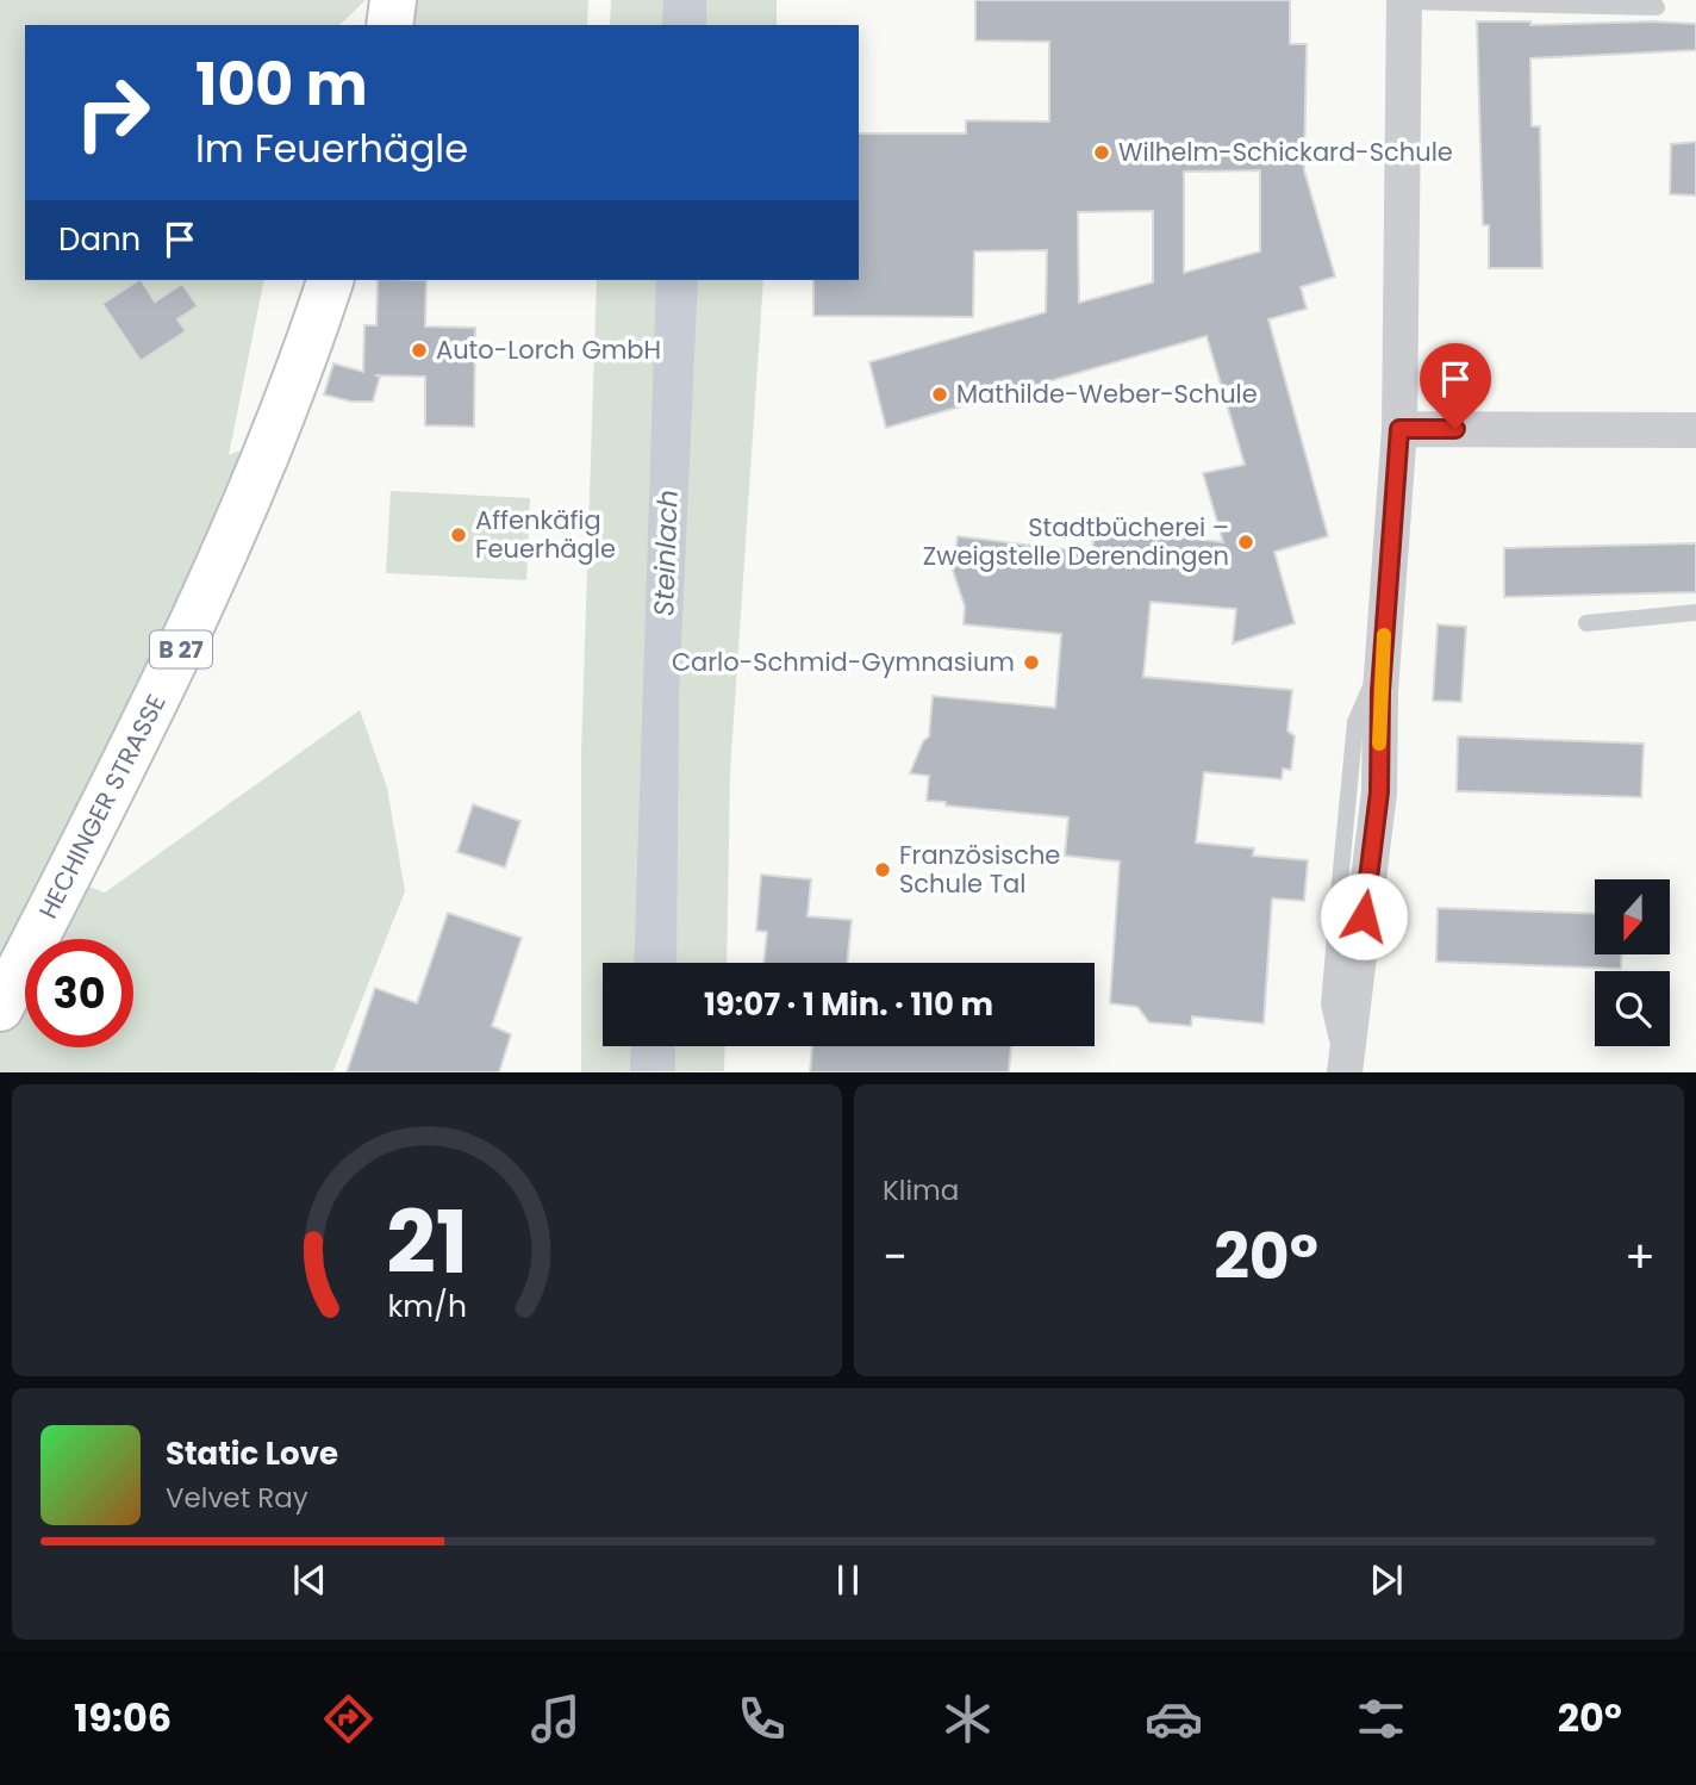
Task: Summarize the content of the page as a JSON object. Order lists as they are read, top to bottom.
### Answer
{
  "streets": {
    "main road": ["B 27", "HECHINGER STRASSE"]
  },
  "water": ["Steinlach"],
  "places": [
    "Wilhelm-Schickard-Schule",
    "Auto-Lorch GmbH",
    "Mathilde-Weber-Schule",
    "Affenkäfig Feuerhägle",
    "Stadtbücherei – Zweigstelle Derendingen",
    "Carlo-Schmid-Gymnasium",
    "Französische Schule Tal"
  ],
  "north": "bottom",
  "page": {
    "turn": ["100 m", "Im Feuerhägle"],
    "then": "Dann",
    "limit": "30",
    "trip": "19:07 · 1 Min. · 110 m",
    "tile": "Klima",
    "heat": ["−", "20°", "+"],
    "song": ["Static Love", "Velvet Ray"],
    "tabs": ["19:06", "20°"],
    "gauge": ["21", "km/h"]
  }
}
